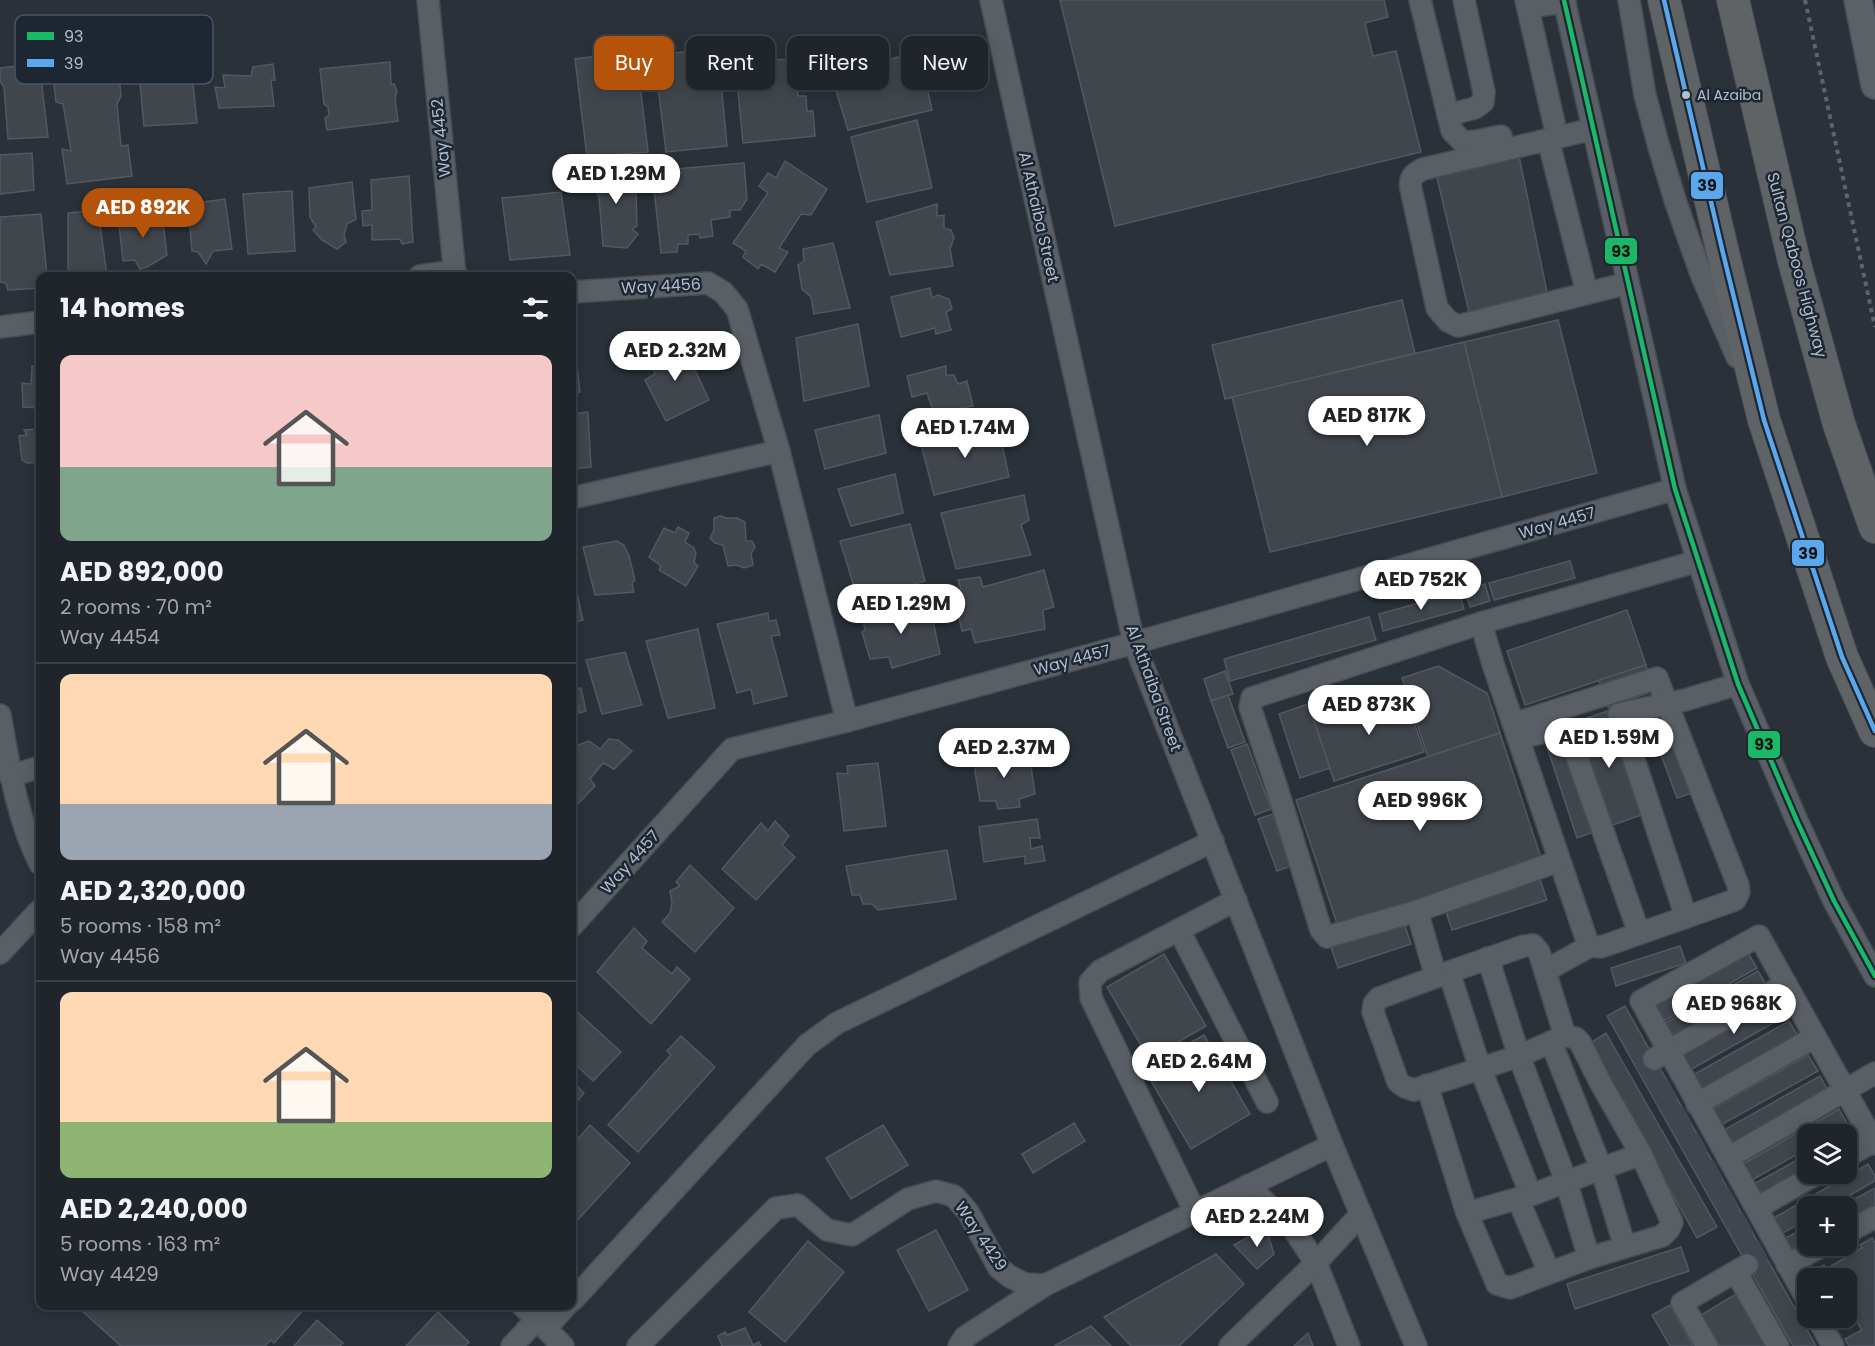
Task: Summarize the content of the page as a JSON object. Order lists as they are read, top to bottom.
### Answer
{
  "streets": {
    "highway": ["Sultan Qaboos Highway"],
    "street": [
      "Way 4452",
      "Al Athaiba Street",
      "Way 4456",
      "Way 4457",
      "Way 4429"
    ]
  },
  "crossings": [
    ["Al Athaiba Street", "Way 4457"],
    ["Way 4456", "Way 4457"]
  ],
  "places": ["Al Azaiba"],
  "lines": ["transit line 93", "transit line 39"],
  "legend": ["93", "39"],
  "page": {
    "chip": [
      "Buy",
      "Rent",
      "Filters",
      "New"
    ],
    "price": [
      "AED 1.29M",
      "AED 892K",
      "AED 2.32M",
      "AED 817K",
      "AED 1.74M",
      "AED 752K",
      "AED 1.29M",
      "AED 873K",
      "AED 1.59M",
      "AED 2.37M",
      "AED 996K",
      "AED 968K",
      "AED 2.64M",
      "AED 2.24M"
    ],
    "heading": "14 homes",
    "list": [
      {
        "name": "AED 892,000",
        "note": "2 rooms · 70 m² · Way 4454"
      },
      {
        "name": "AED 2,320,000",
        "note": "5 rooms · 158 m² · Way 4456"
      },
      {
        "name": "AED 2,240,000",
        "note": "5 rooms · 163 m² · Way 4429"
      }
    ],
    "map_buttons": ["+", "−"]
  }
}
